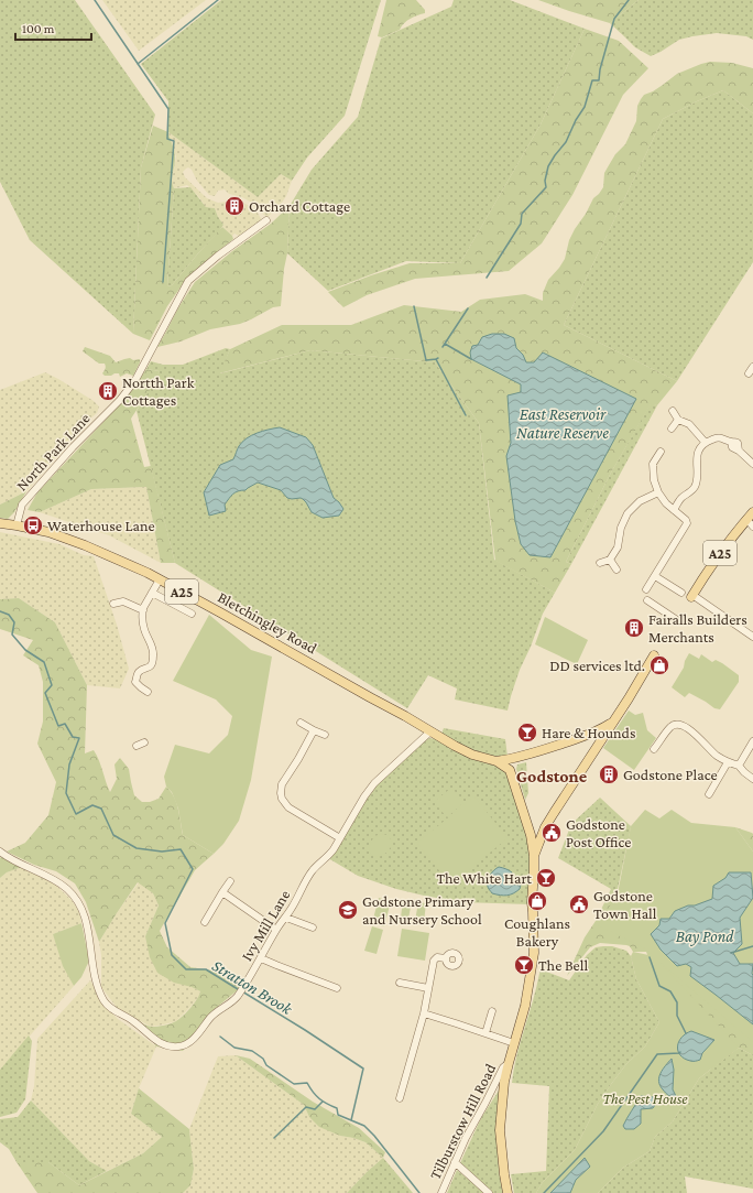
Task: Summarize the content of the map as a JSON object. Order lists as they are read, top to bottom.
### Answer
{
  "streets": {
    "main road": ["A25", "Bletchingley Road"],
    "street": ["North Park Lane", "Ivy Mill Lane", "Tilburstow Hill Road"]
  },
  "crossings": [
    ["North Park Lane", "A25"],
    ["North Park Lane", "Bletchingley Road"],
    ["A25", "Bletchingley Road"],
    ["Bletchingley Road", "Ivy Mill Lane"]
  ],
  "districts": ["Godstone"],
  "water": ["East Reservoir Nature Reserve", "Bay Pond", "Stratton Brook"],
  "parks": ["The Pest House"],
  "places": {
    "building": [
      "Orchard Cottage",
      "Nortth Park Cottages",
      "Fairalls Builders Merchants",
      "Godstone Place"
    ],
    "bus stop": ["Waterhouse Lane"],
    "shop": ["DD services ltd.", "Coughlans Bakery"],
    "bar": ["Hare & Hounds", "The White Hart", "The Bell"],
    "public building": ["Godstone Post Office", "Godstone Town Hall"],
    "school or university": ["Godstone Primary and Nursery School"]
  },
  "scale_bar": "100 m"
}
